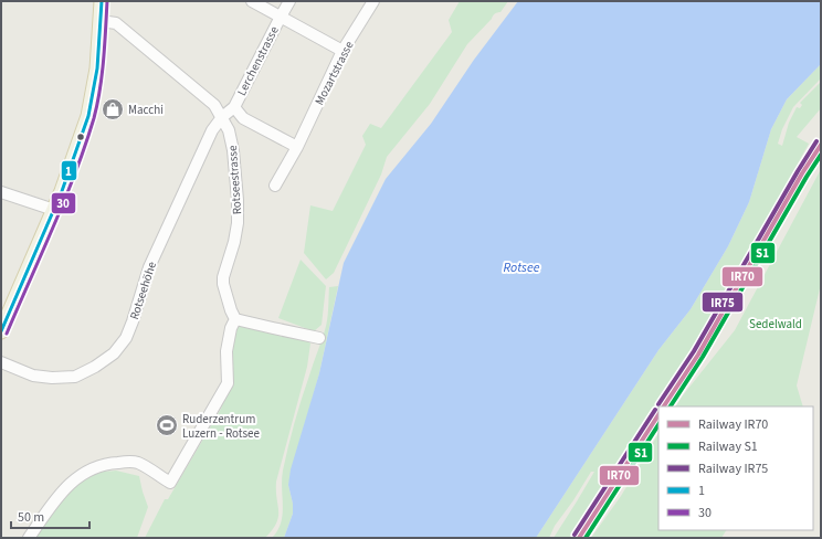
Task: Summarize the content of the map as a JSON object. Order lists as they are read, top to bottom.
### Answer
{
  "streets": {
    "street": [
      "Lerchenstrasse",
      "Mozartstrasse",
      "Rotseestrasse",
      "Rotseehöhe"
    ]
  },
  "crossings": [
    ["Lerchenstrasse", "Rotseestrasse"],
    ["Lerchenstrasse", "Rotseehöhe"],
    ["Rotseestrasse", "Rotseehöhe"]
  ],
  "water": ["Rotsee"],
  "parks": ["Sedelwald"],
  "places": {
    "shop": ["Macchi"],
    "sports": ["Ruderzentrum Luzern - Rotsee"]
  },
  "lines": [
    "transit line 1",
    "transit line 30",
    "rail line IR75",
    "rail line IR70",
    "rail line S1"
  ],
  "legend": [
    "Railway IR70",
    "Railway S1",
    "Railway IR75",
    "1",
    "30"
  ],
  "scale_bar": "50 m"
}
